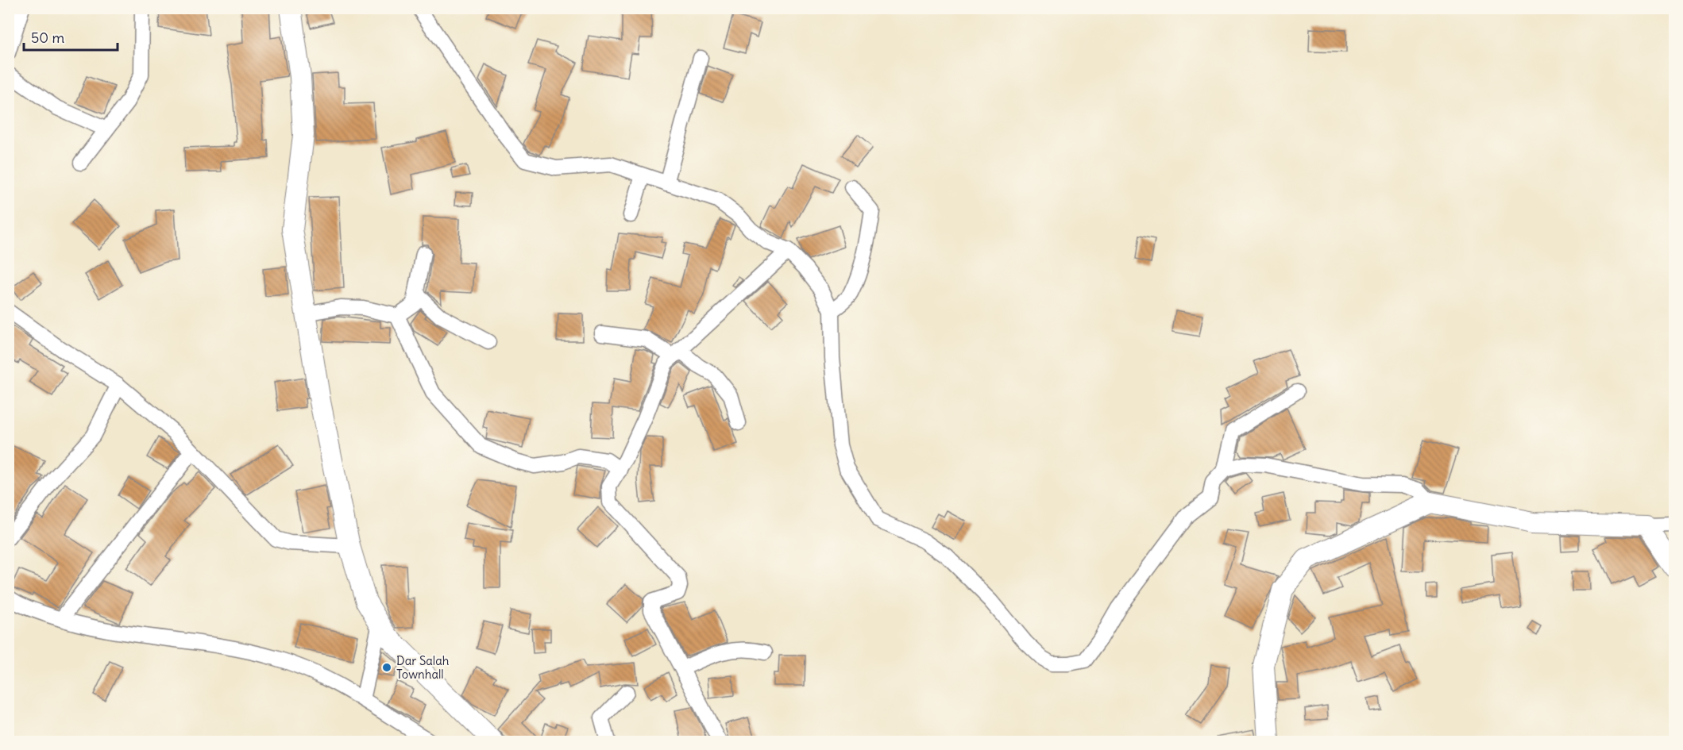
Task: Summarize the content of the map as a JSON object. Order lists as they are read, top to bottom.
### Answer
{
  "places": ["Dar Salah Townhall"],
  "scale_bar": "50 m"
}
